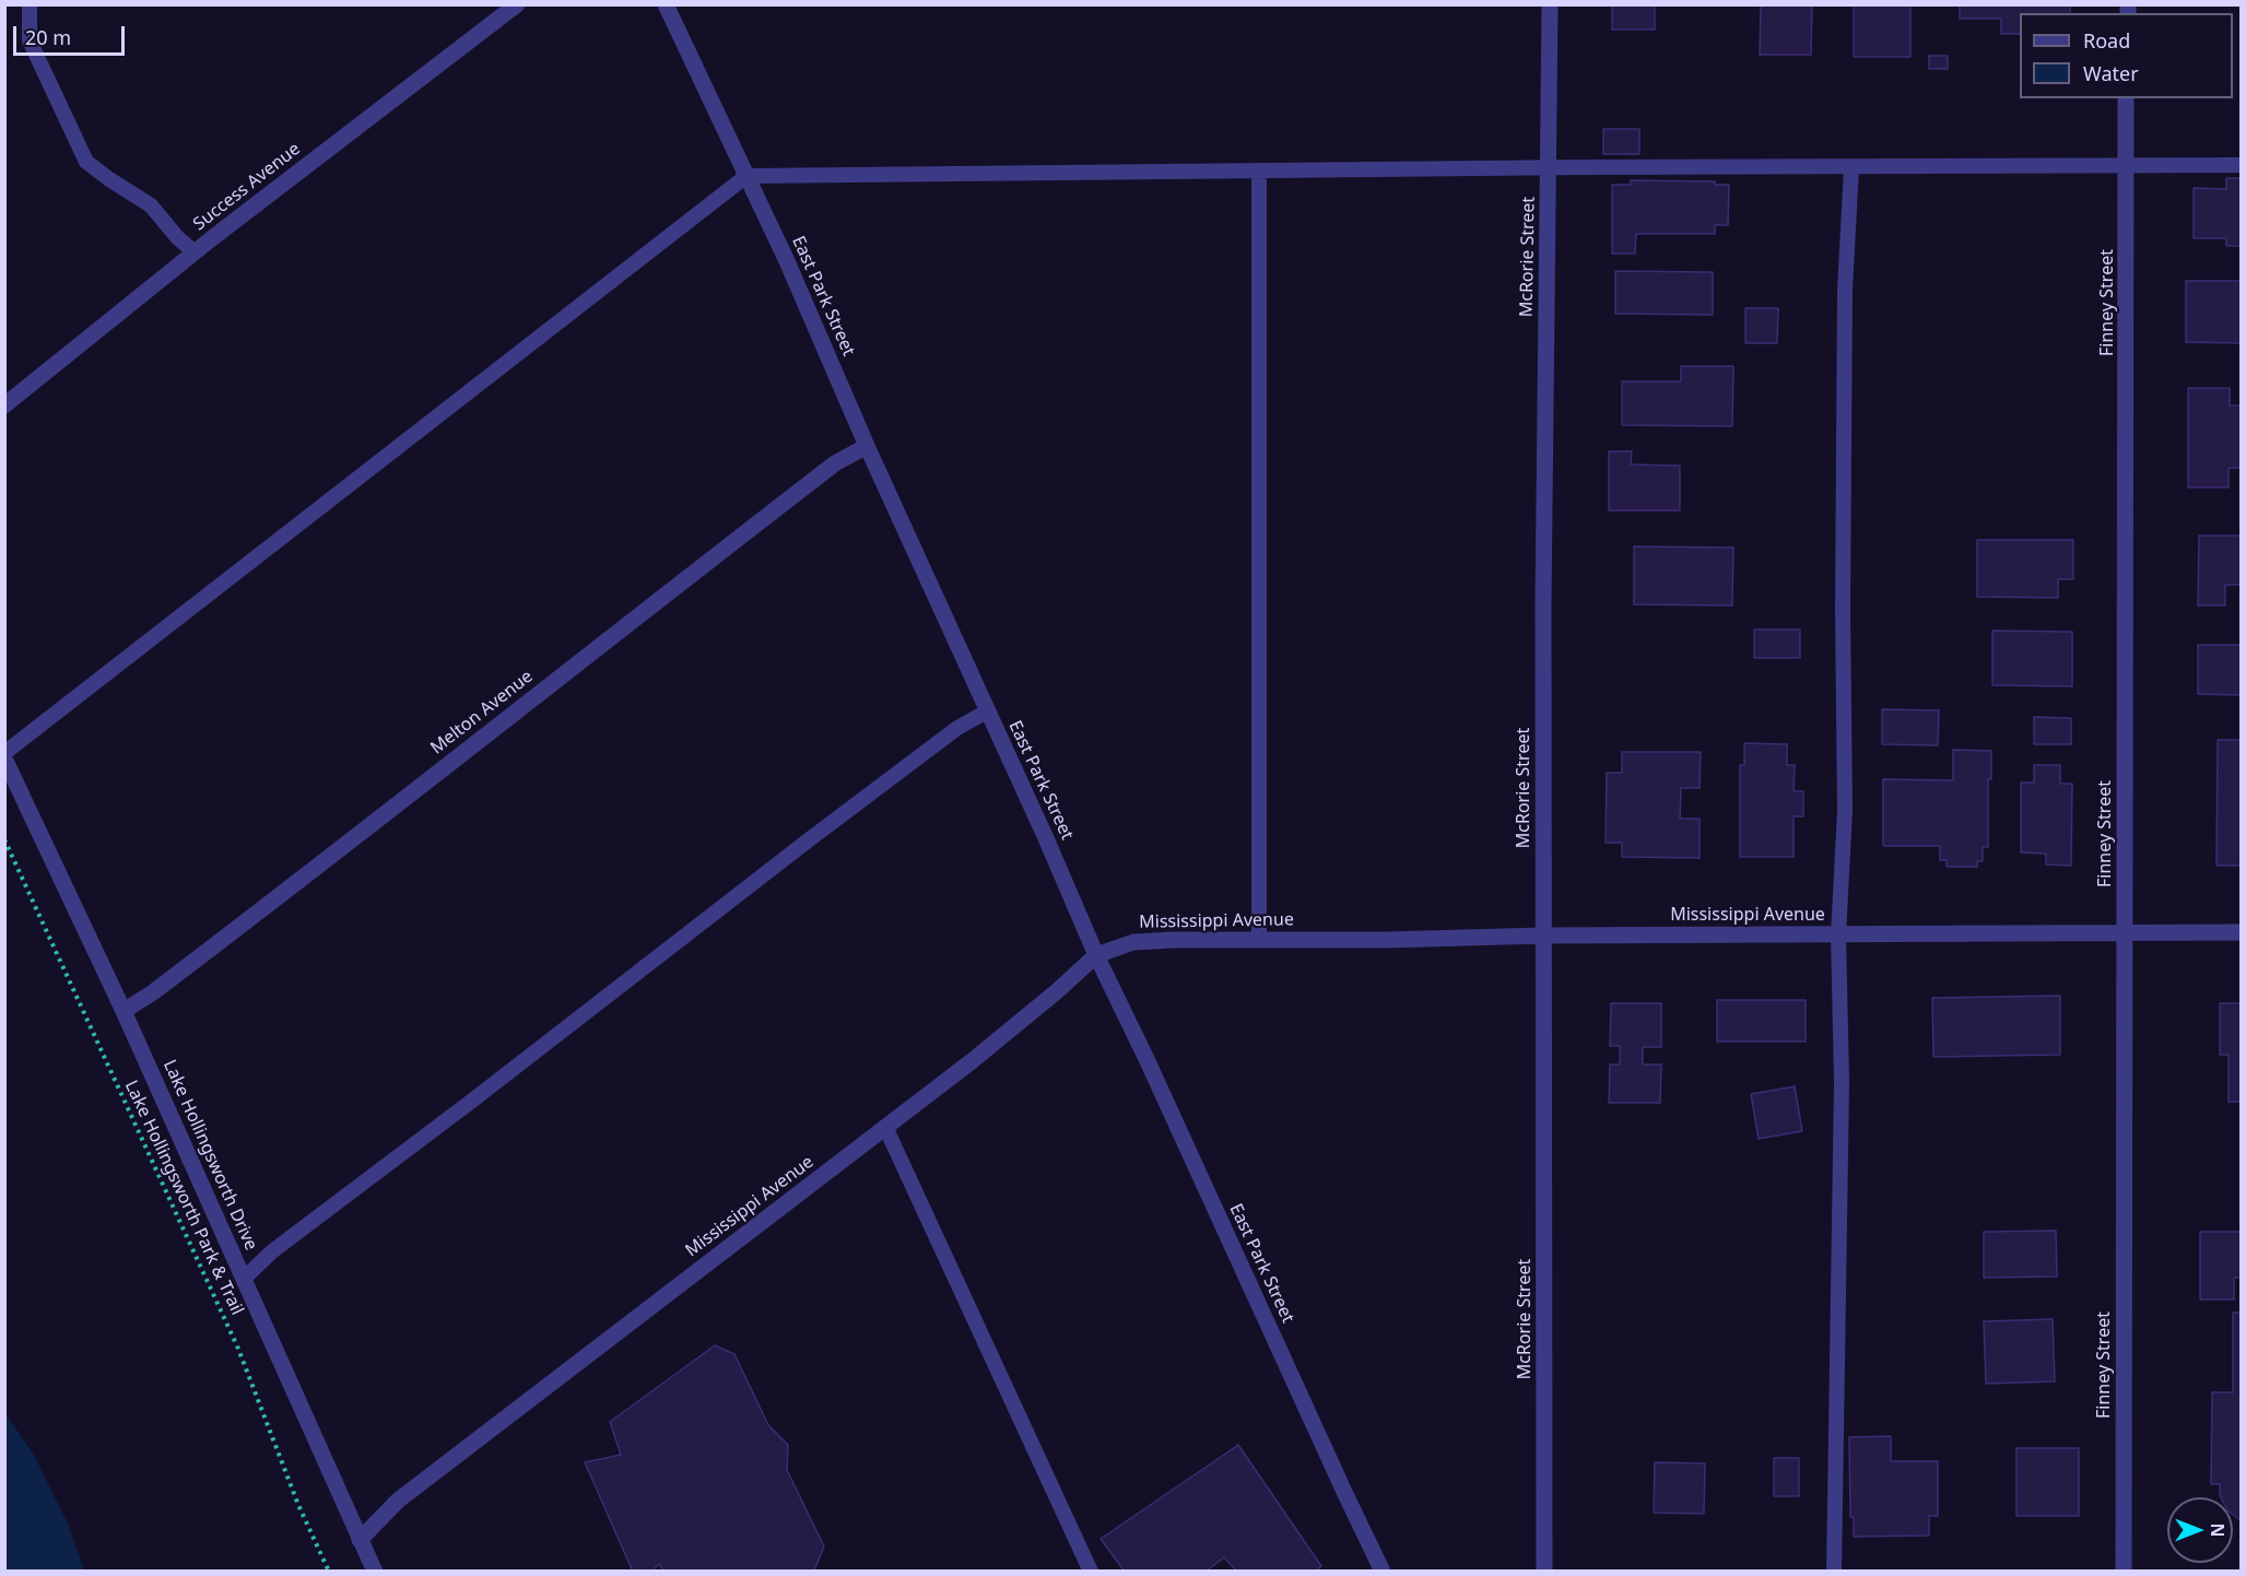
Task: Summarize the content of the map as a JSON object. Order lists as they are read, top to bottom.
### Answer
{
  "streets": {
    "street": [
      "Success Avenue",
      "McRorie Street",
      "East Park Street",
      "Finney Street",
      "Melton Avenue",
      "Mississippi Avenue",
      "Lake Hollingsworth Drive"
    ],
    "path": ["Lake Hollingsworth Park & Trail"]
  },
  "crossings": [
    ["McRorie Street", "Mississippi Avenue"],
    ["East Park Street", "Melton Avenue"],
    ["East Park Street", "Mississippi Avenue"],
    ["Finney Street", "Mississippi Avenue"],
    ["Melton Avenue", "Lake Hollingsworth Drive"],
    ["Mississippi Avenue", "Lake Hollingsworth Drive"]
  ],
  "legend": ["Road", "Water"],
  "scale_bar": "20 m",
  "north": "right"
}
